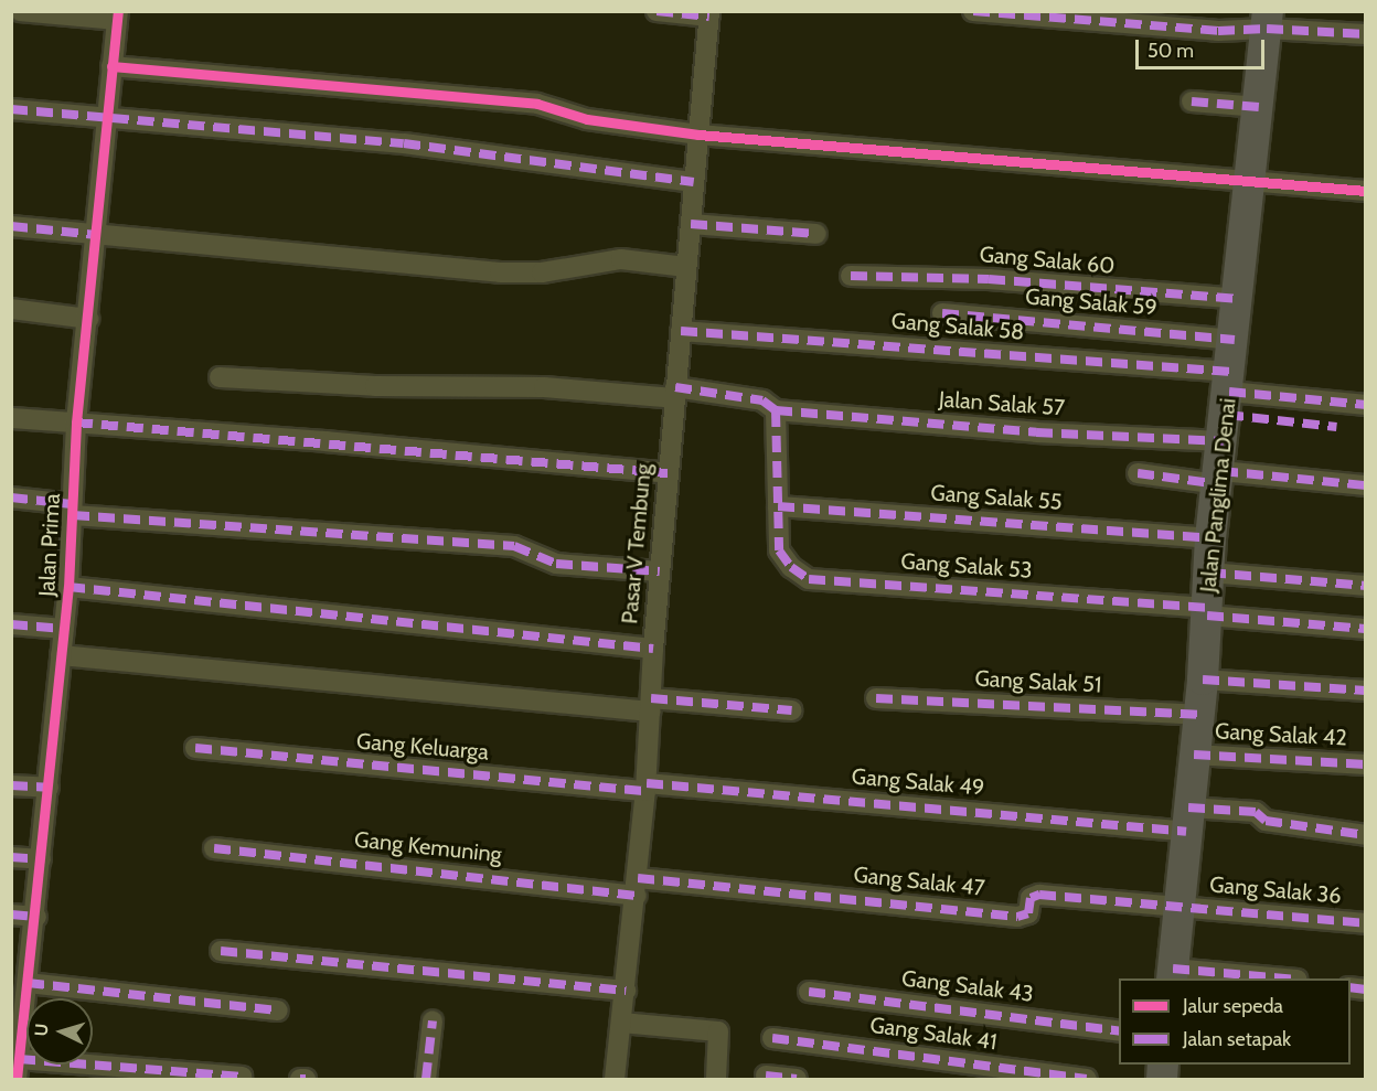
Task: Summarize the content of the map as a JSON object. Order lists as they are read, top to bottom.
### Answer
{
  "streets": {
    "main road": ["Jalan Panglima Denai"],
    "street": [
      "Gang Salak 60",
      "Gang Salak 59",
      "Gang Salak 58",
      "Jalan Salak 57",
      "Gang Salak 55",
      "Pasar V Tembung",
      "Jalan Prima",
      "Gang Salak 53",
      "Gang Salak 51",
      "Gang Salak 42",
      "Gang Keluarga",
      "Gang Salak 49",
      "Gang Kemuning",
      "Gang Salak 47",
      "Gang Salak 36",
      "Gang Salak 43",
      "Gang Salak 41"
    ]
  },
  "crossings": [
    ["Gang Salak 60", "Jalan Panglima Denai"],
    ["Gang Salak 59", "Jalan Panglima Denai"],
    ["Gang Salak 58", "Jalan Panglima Denai"],
    ["Gang Salak 58", "Pasar V Tembung"],
    ["Jalan Salak 57", "Jalan Panglima Denai"],
    ["Jalan Salak 57", "Pasar V Tembung"],
    ["Jalan Salak 57", "Gang Salak 53"],
    ["Jalan Panglima Denai", "Gang Salak 55"],
    ["Jalan Panglima Denai", "Gang Salak 53"],
    ["Jalan Panglima Denai", "Gang Salak 51"],
    ["Jalan Panglima Denai", "Gang Salak 42"],
    ["Jalan Panglima Denai", "Gang Salak 49"],
    ["Jalan Panglima Denai", "Gang Salak 47"],
    ["Jalan Panglima Denai", "Gang Salak 36"],
    ["Gang Salak 55", "Gang Salak 53"],
    ["Pasar V Tembung", "Gang Keluarga"],
    ["Pasar V Tembung", "Gang Salak 49"],
    ["Pasar V Tembung", "Gang Kemuning"],
    ["Pasar V Tembung", "Gang Salak 47"],
    ["Gang Keluarga", "Gang Salak 49"],
    ["Gang Kemuning", "Gang Salak 47"],
    ["Gang Salak 47", "Gang Salak 36"]
  ],
  "legend": ["Jalur sepeda", "Jalan setapak"],
  "scale_bar": "50 m",
  "north": "left"
}
